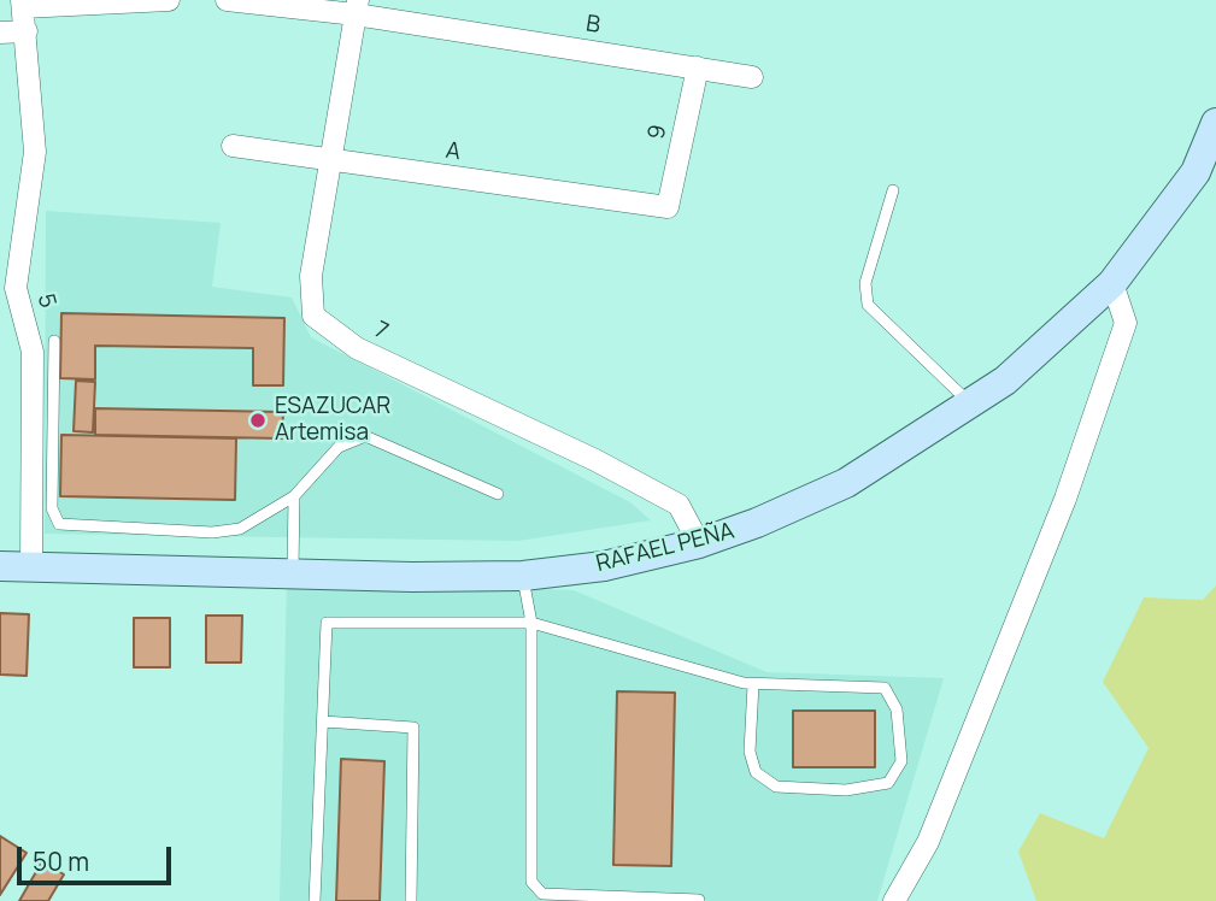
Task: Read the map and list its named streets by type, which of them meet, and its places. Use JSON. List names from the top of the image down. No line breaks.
{"streets":{"street":["B","9","A","5","7","RAFAEL PEÑA"]},"crossings":[["B","9"],["B","7"],["9","A"],["A","7"],["5","RAFAEL PEÑA"],["7","RAFAEL PEÑA"]],"places":["ESAZUCAR Artemisa"],"scale_bar":"50 m"}
